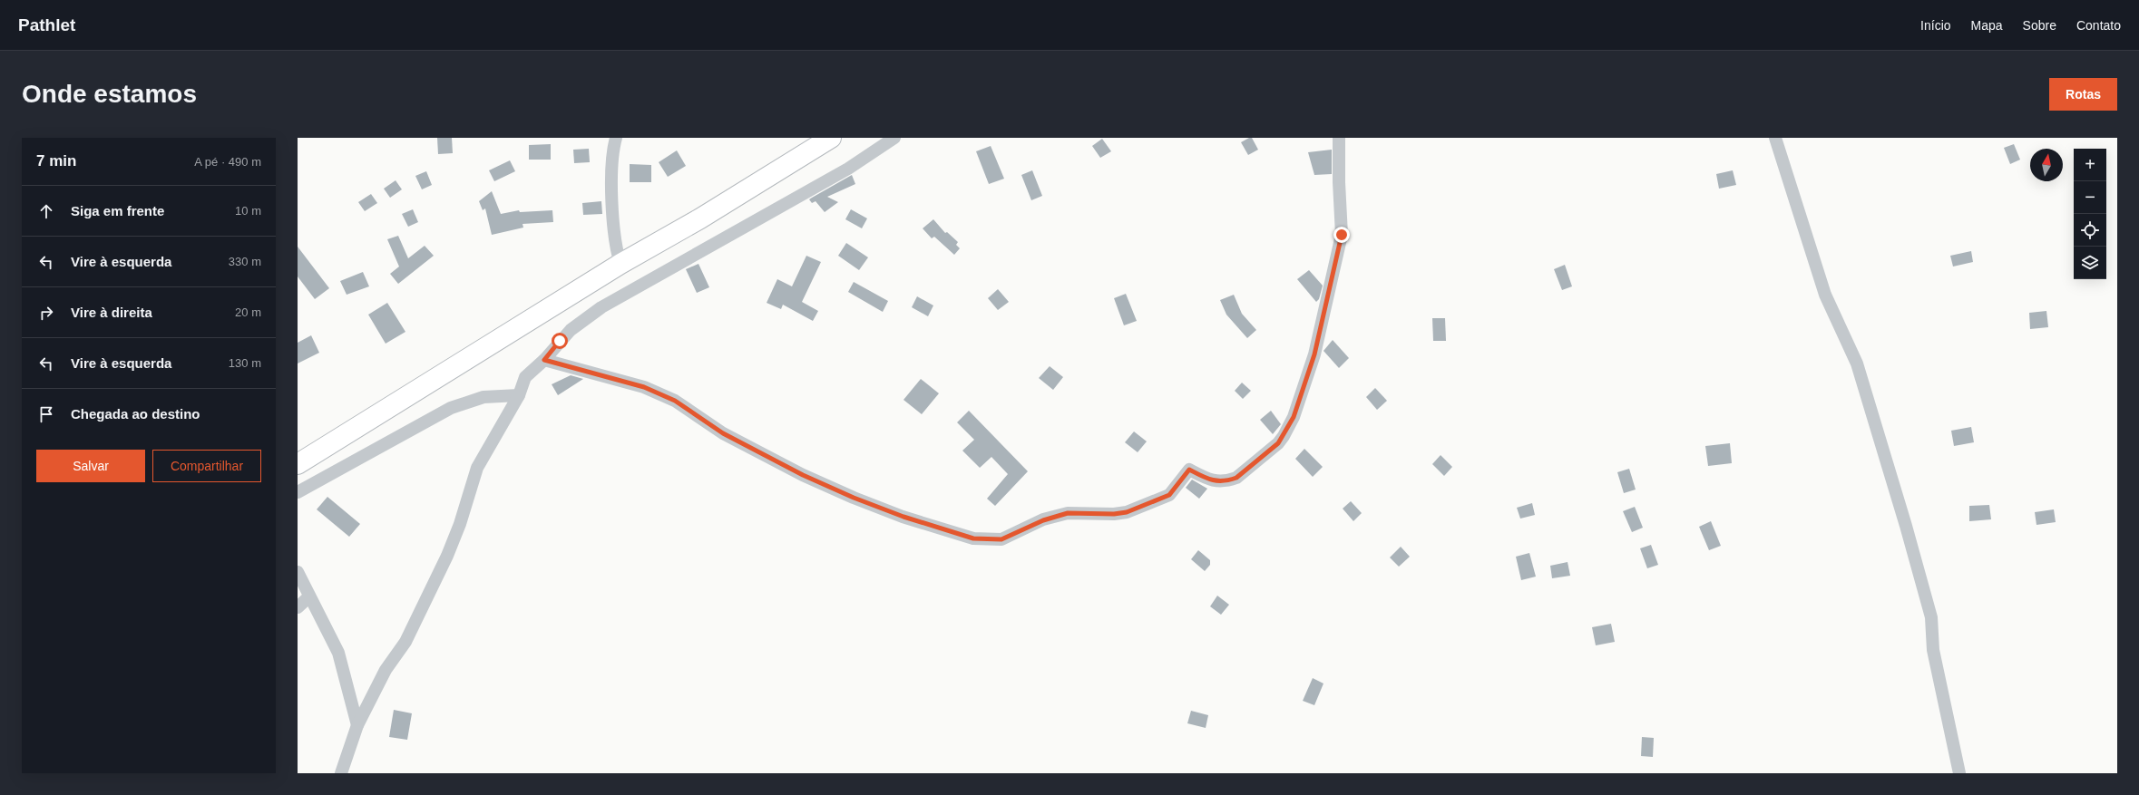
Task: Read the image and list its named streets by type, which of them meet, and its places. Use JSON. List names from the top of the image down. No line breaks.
{"north":"top","page":{"header":"Pathlet","nav":["Início","Mapa","Sobre","Contato"],"buttons":["Rotas",["Salvar","Compartilhar"]],"title":"Onde estamos","heading":["7 min","A pé · 490 m"],"map_buttons":["+","−"],"list":[["Siga em frente","10 m"],["Vire à esquerda","330 m"],["Vire à direita","20 m"],["Vire à esquerda","130 m"],"Chegada ao destino"]}}
